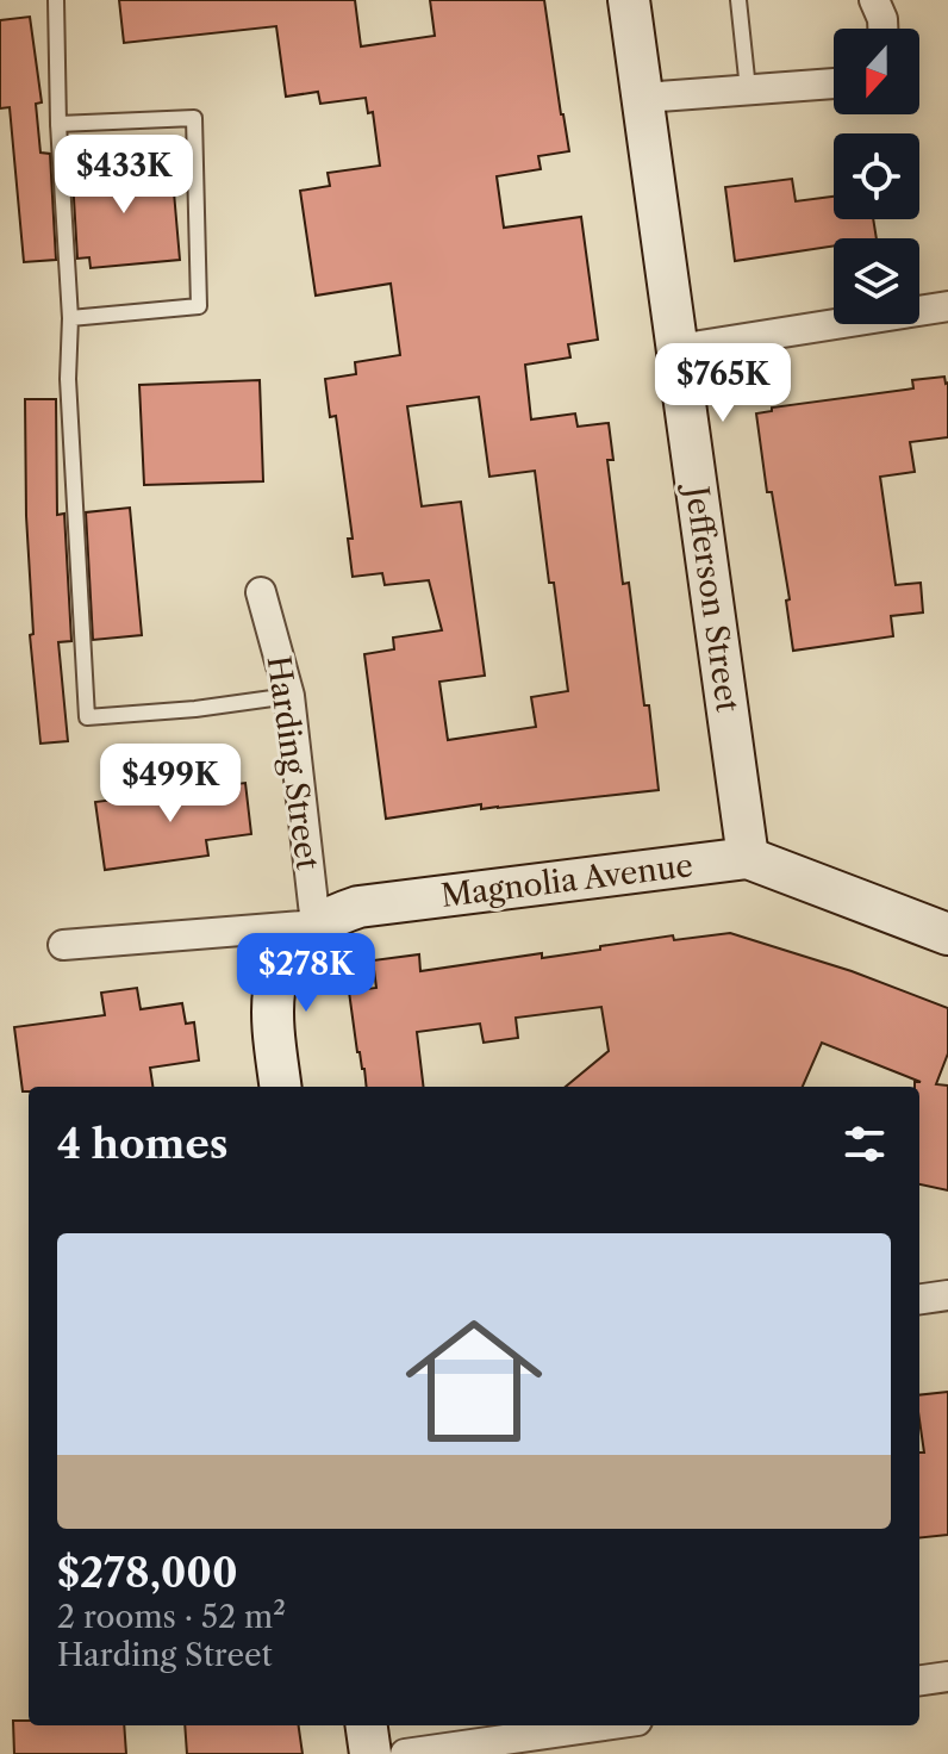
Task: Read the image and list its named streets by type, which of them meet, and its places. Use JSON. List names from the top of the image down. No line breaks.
{"streets":{"main road":["Jefferson Street","Magnolia Avenue"],"street":["Harding Street"]},"crossings":[["Jefferson Street","Magnolia Avenue"],["Harding Street","Magnolia Avenue"]],"north":"bottom","page":{"price":["$433K","$765K","$499K","$278K"],"heading":"4 homes","list":[{"name":"$278,000","note":"2 rooms · 52 m² · Harding Street"}]}}
